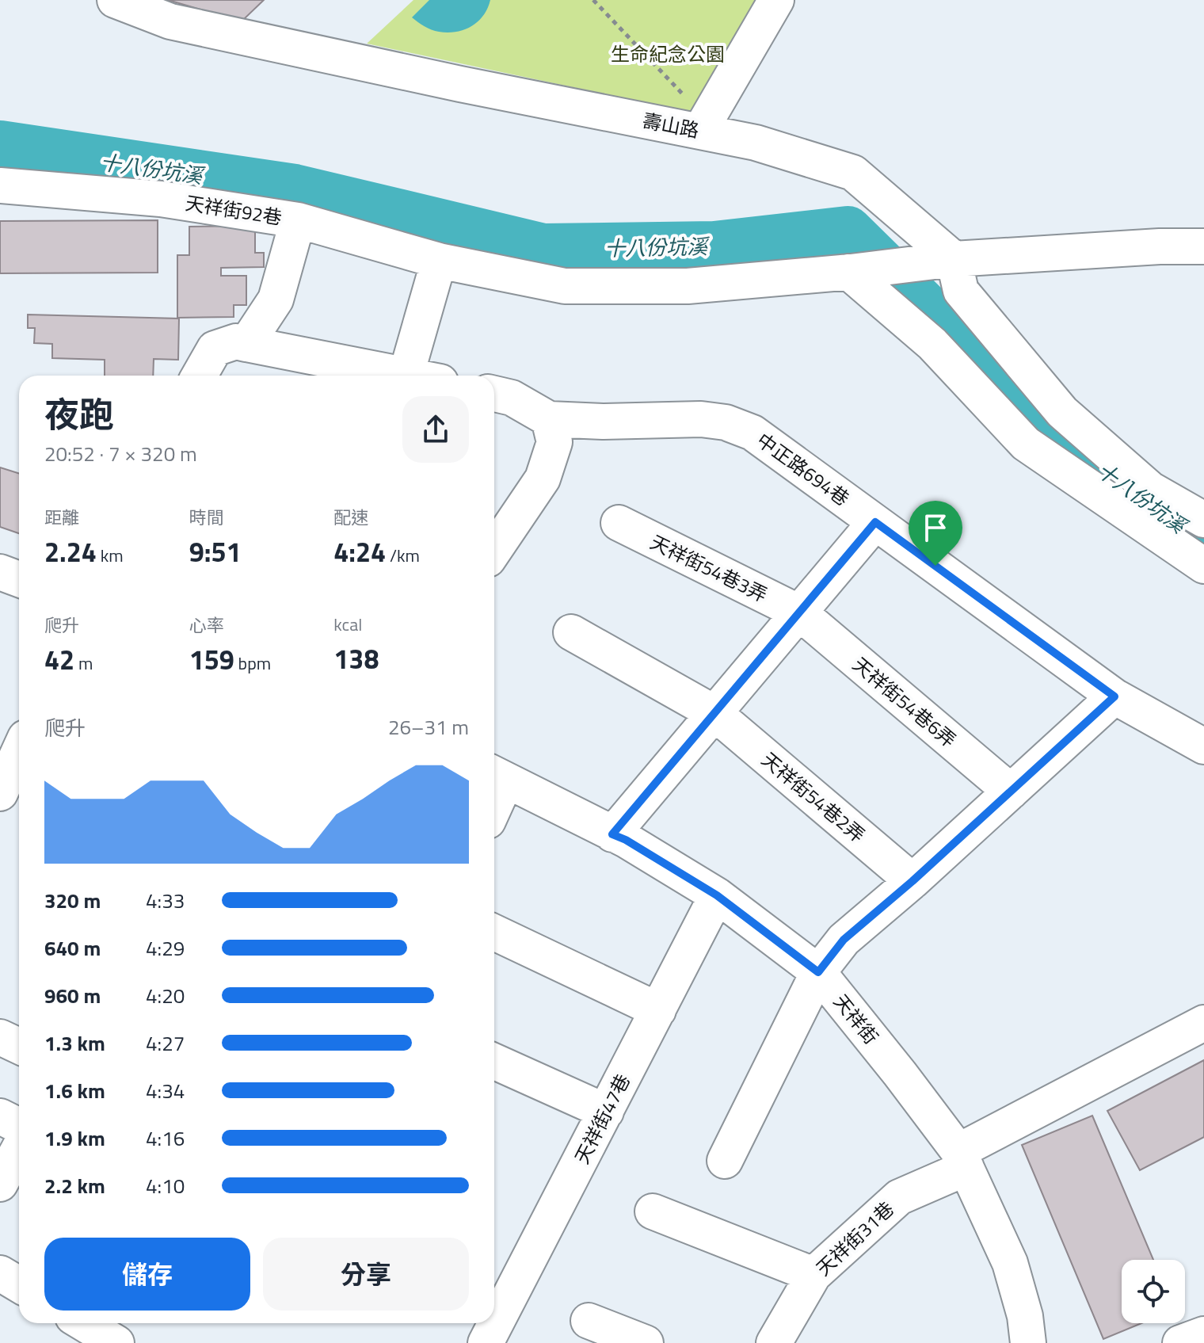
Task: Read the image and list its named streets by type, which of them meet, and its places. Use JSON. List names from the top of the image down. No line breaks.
{"streets":{"street":["壽山路","天祥街92巷","中正路694巷","天祥街54巷3弄","天祥街54巷6弄","天祥街54巷2弄","天祥街","天祥街47巷","天祥街31巷"]},"crossings":[["天祥街54巷3弄","天祥街54巷6弄"],["天祥街","天祥街47巷"],["天祥街","天祥街31巷"]],"water":["十八份坑溪"],"parks":["生命紀念公園"],"page":{"heading":["夜跑","20:52 · 7 × 320 m"],"stats":[["距離","2.24 km"],["時間","9:51"],["配速","4:24 /km"],["爬升","42 m"],["心率","159 bpm"],["kcal","138"]],"chart":["爬升","26–31 m"],"list":[{"name":"320 m","note":"4:33"},{"name":"640 m","note":"4:29"},{"name":"960 m","note":"4:20"},{"name":"1.3 km","note":"4:27"},{"name":"1.6 km","note":"4:34"},{"name":"1.9 km","note":"4:16"},{"name":"2.2 km","note":"4:10"}],"buttons":["儲存","分享"]}}
